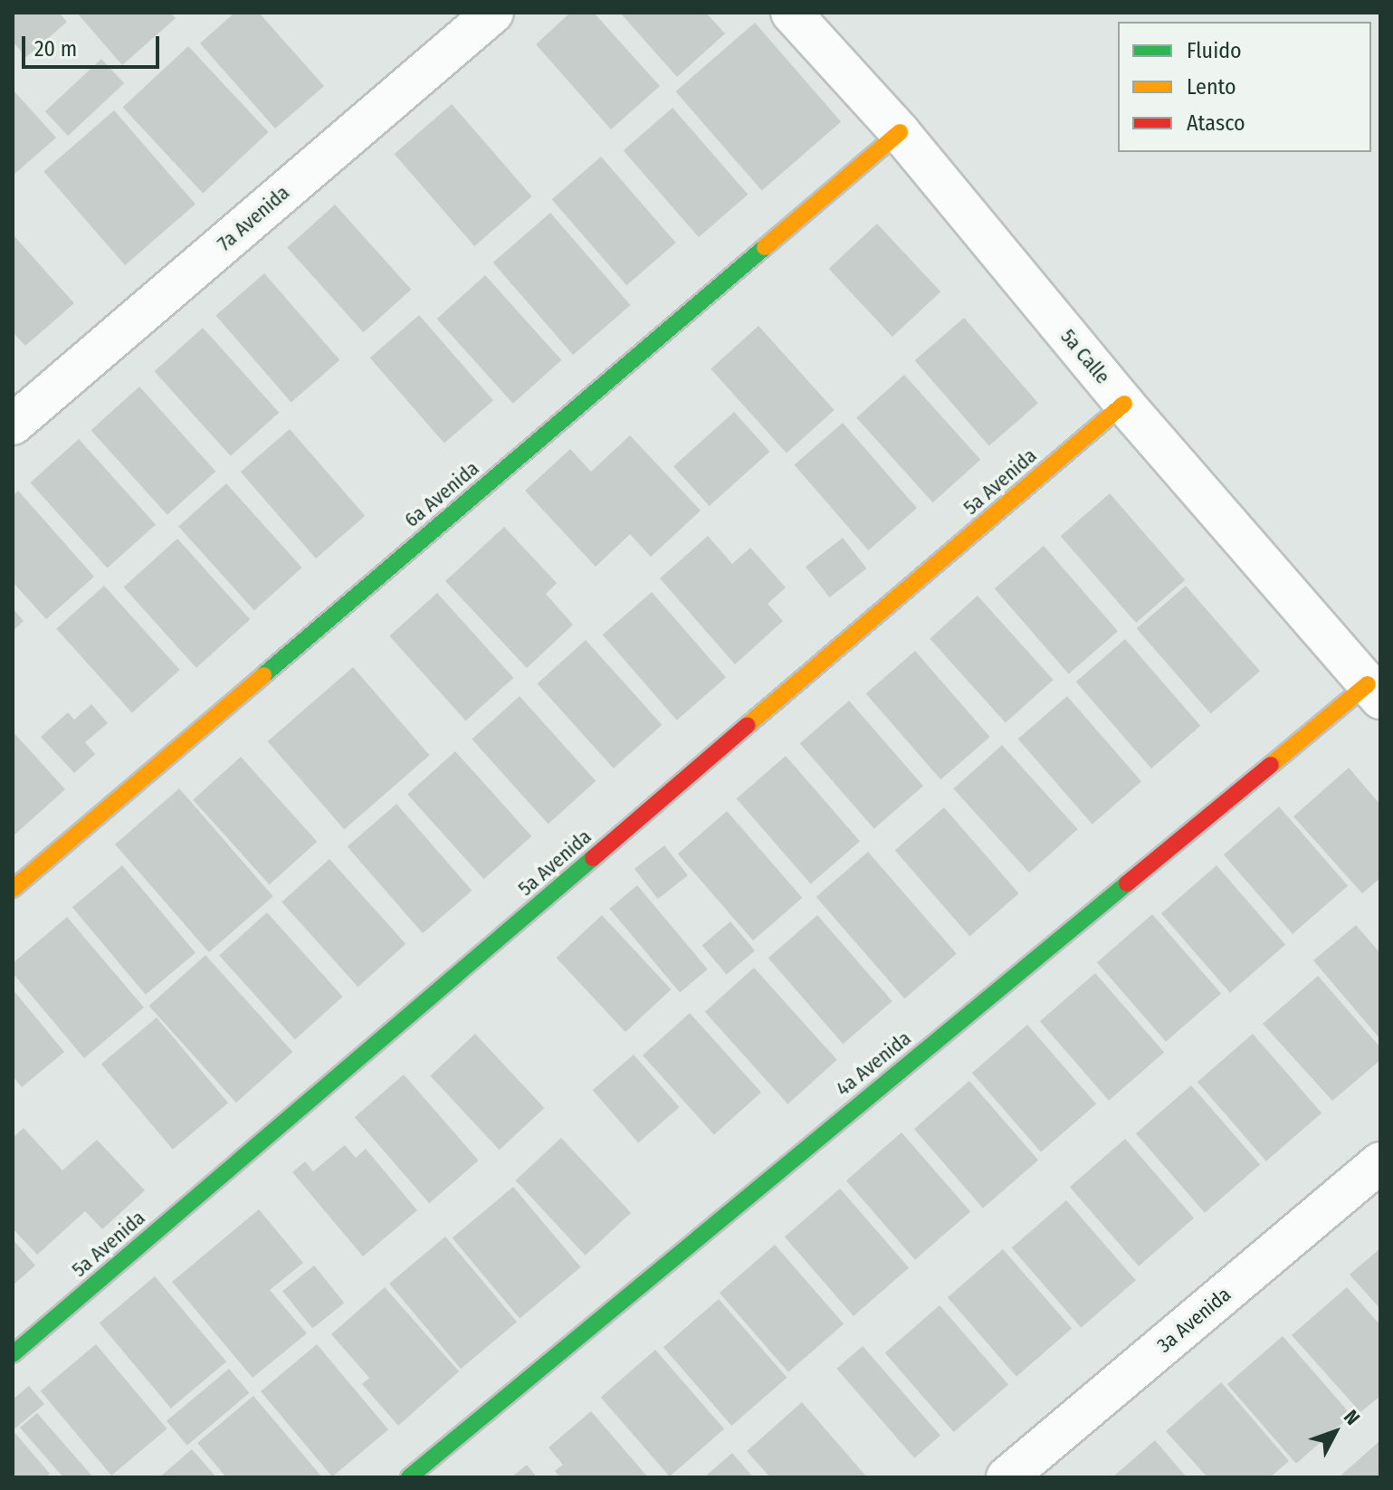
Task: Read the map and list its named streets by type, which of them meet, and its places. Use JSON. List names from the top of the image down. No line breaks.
{"streets":{"street":["7a Avenida","5a Calle","5a Avenida","6a Avenida","4a Avenida","3a Avenida"]},"crossings":[["5a Calle","5a Avenida"],["5a Calle","6a Avenida"],["5a Calle","4a Avenida"]],"legend":["Fluido","Lento","Atasco"],"scale_bar":"20 m","north":"top right"}
